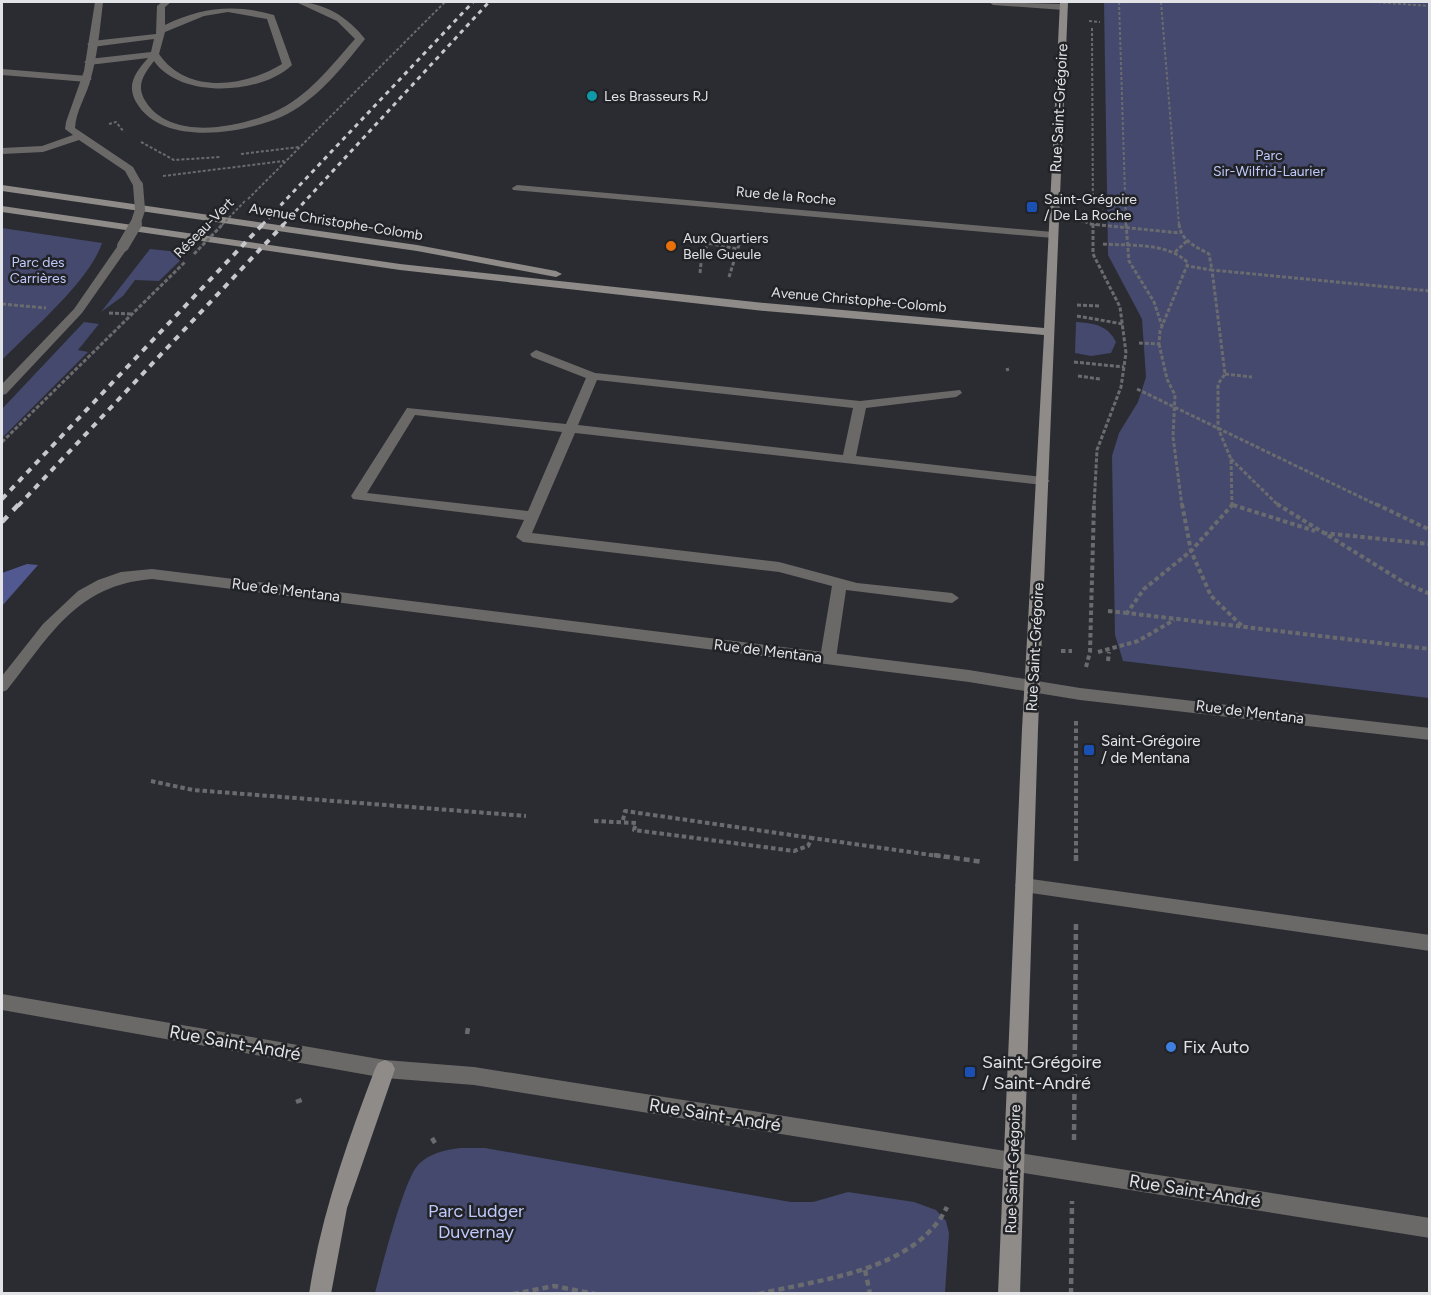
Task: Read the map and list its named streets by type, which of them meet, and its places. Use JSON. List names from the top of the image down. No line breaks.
{"streets":{"main road":["Rue Saint-Grégoire","Avenue Christophe-Colomb"],"street":["Rue de la Roche","Rue de Mentana","Rue Saint-André"],"path":["Réseau-Vert"]},"crossings":[["Rue Saint-Grégoire","Rue de la Roche"],["Rue Saint-Grégoire","Avenue Christophe-Colomb"],["Rue Saint-Grégoire","Rue de Mentana"],["Rue Saint-Grégoire","Rue Saint-André"]],"parks":["Parc Sir-Wilfrid-Laurier","Parc des Carrières","Parc Ludger Duvernay"],"places":{"other":["Les Brasseurs RJ","Aux Quartiers Belle Gueule","Fix Auto"],"transit":["Saint-Grégoire / De La Roche","Saint-Grégoire / de Mentana","Saint-Grégoire / Saint-André"]}}
